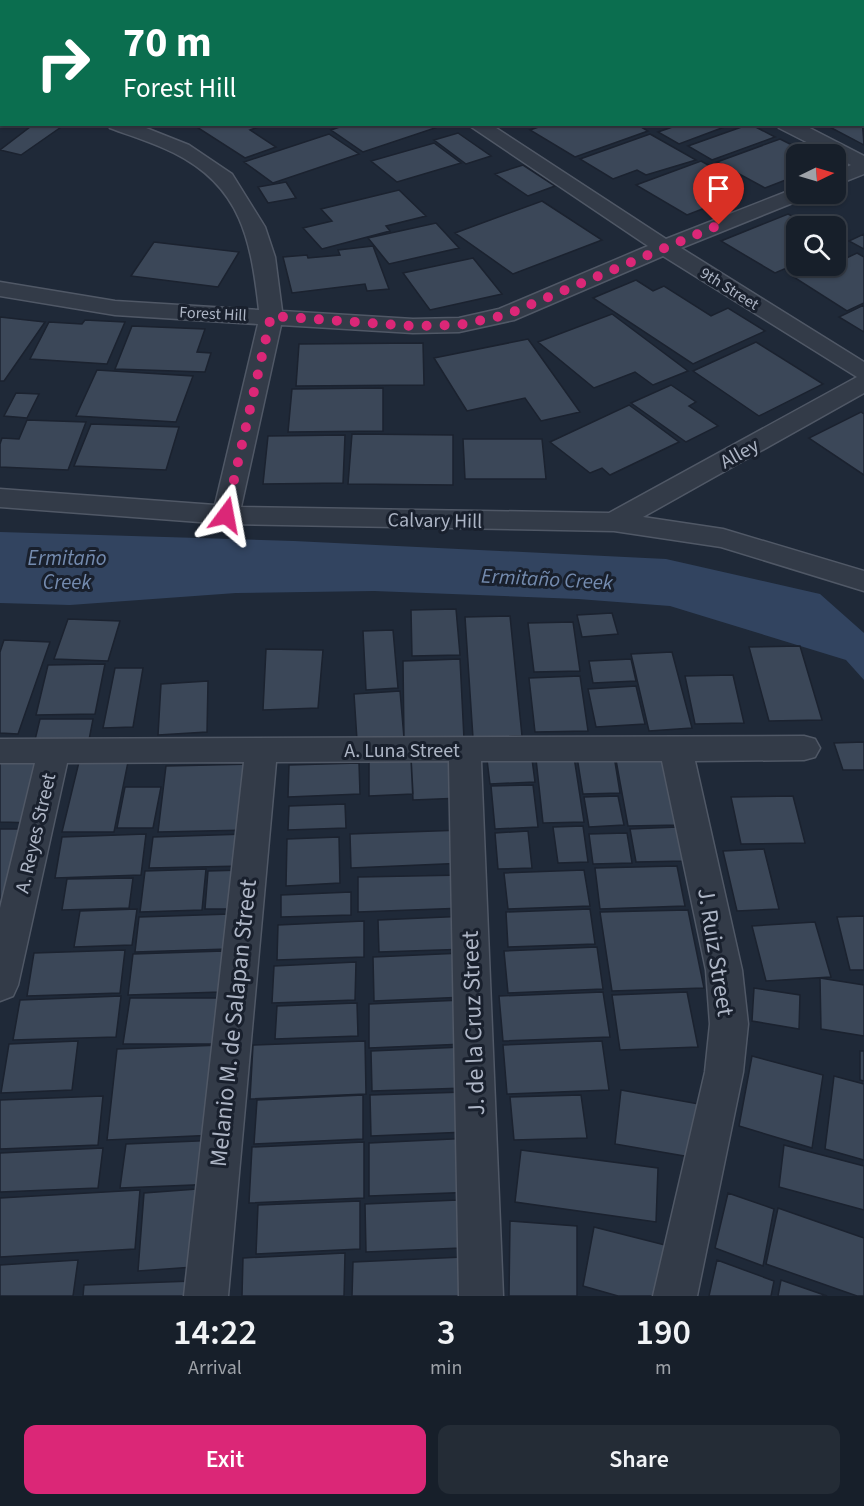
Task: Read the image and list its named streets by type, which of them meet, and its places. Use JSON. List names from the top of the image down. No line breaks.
{"streets":{"street":["9th Street","Forest Hill","Alley","Calvary Hill","A. Luna Street","A. Reyes Street","J. Ruiz Street","Melanio M. de Salapan Street","J. de la Cruz Street"]},"crossings":[["9th Street","Forest Hill"],["Alley","Calvary Hill"],["A. Luna Street","A. Reyes Street"],["A. Luna Street","J. Ruiz Street"],["A. Luna Street","Melanio M. de Salapan Street"],["A. Luna Street","J. de la Cruz Street"]],"water":["Ermitaño Creek"],"north":"right","page":{"turn":["70 m","Forest Hill"],"eta":["14:22","Arrival","3","min","190","m"],"buttons":["Exit","Share"]}}
